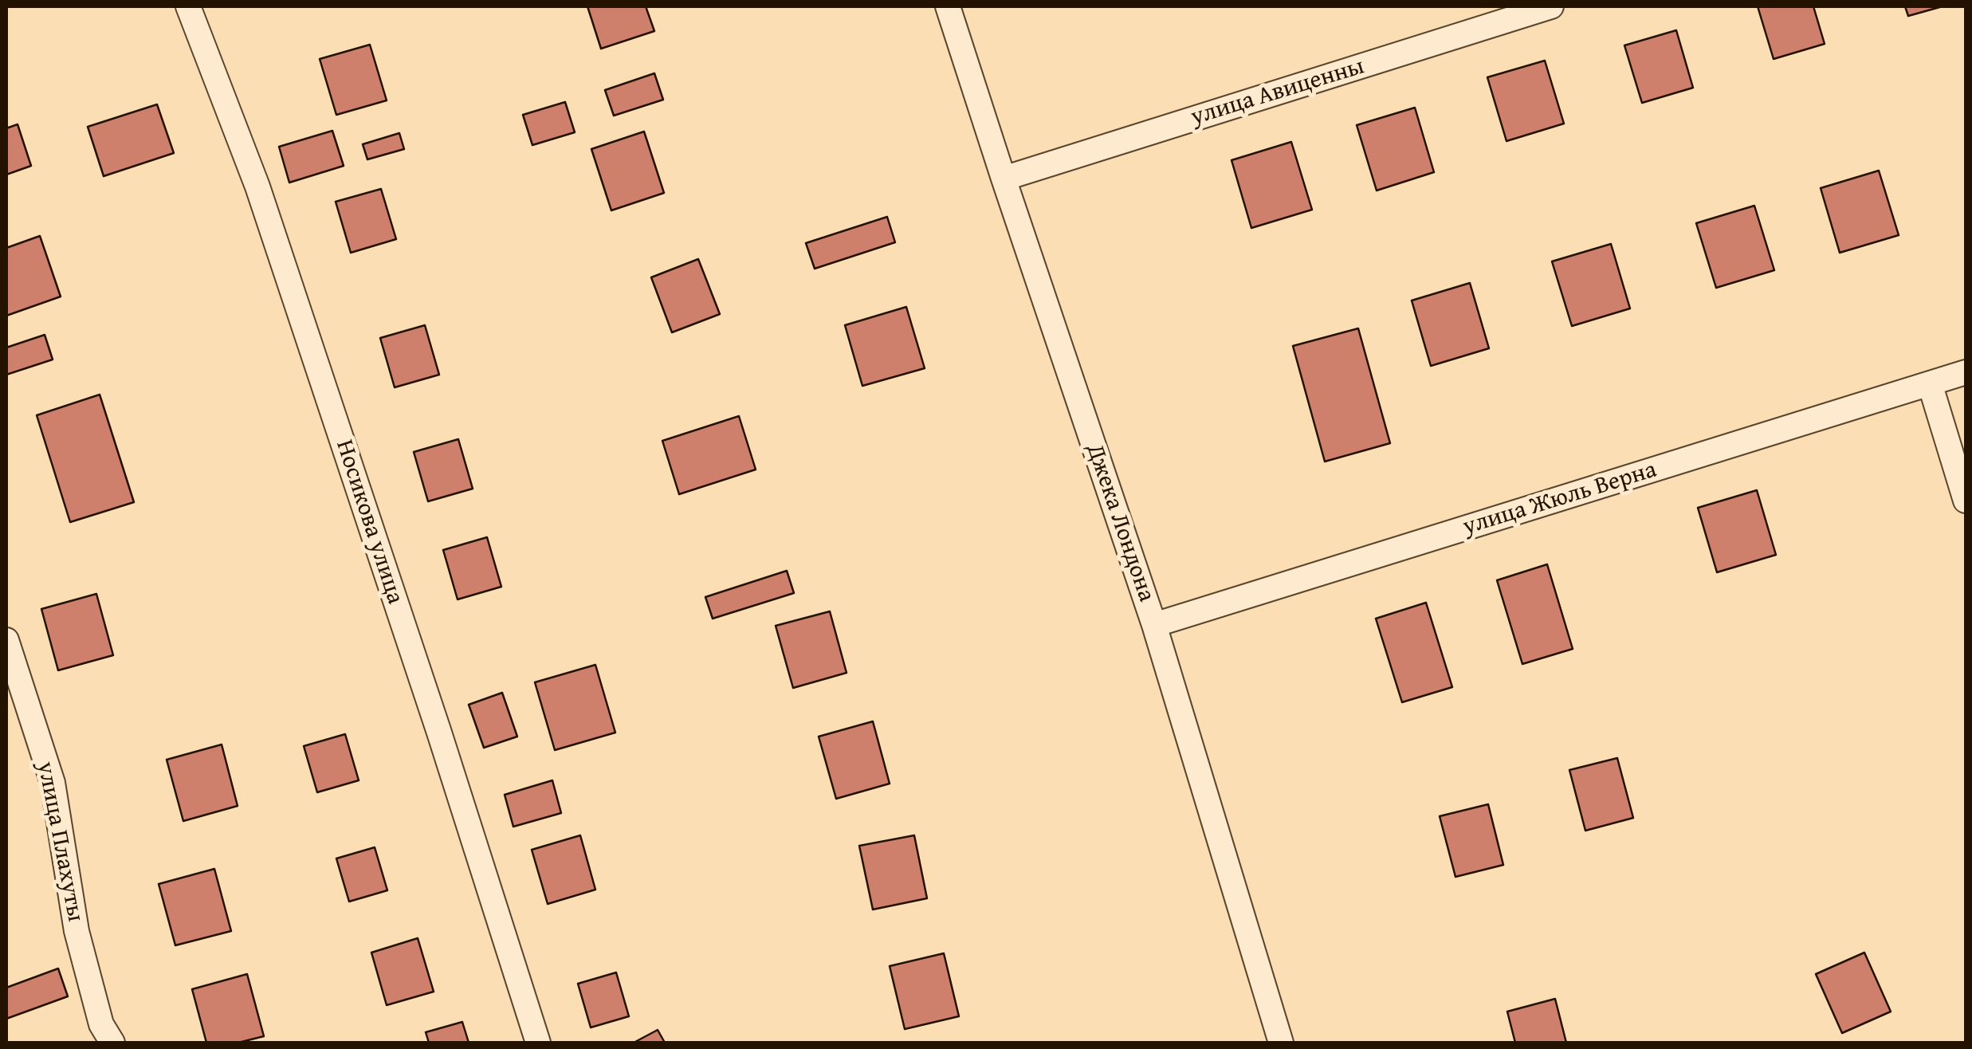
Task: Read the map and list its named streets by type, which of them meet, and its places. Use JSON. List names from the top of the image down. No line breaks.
{"streets":{"street":["улица Авиценны","улица Жюль Верна","Носикова улица","Джека Лондона","улица Плахуты"]},"crossings":[["улица Авиценны","Джека Лондона"],["улица Жюль Верна","Джека Лондона"]]}
